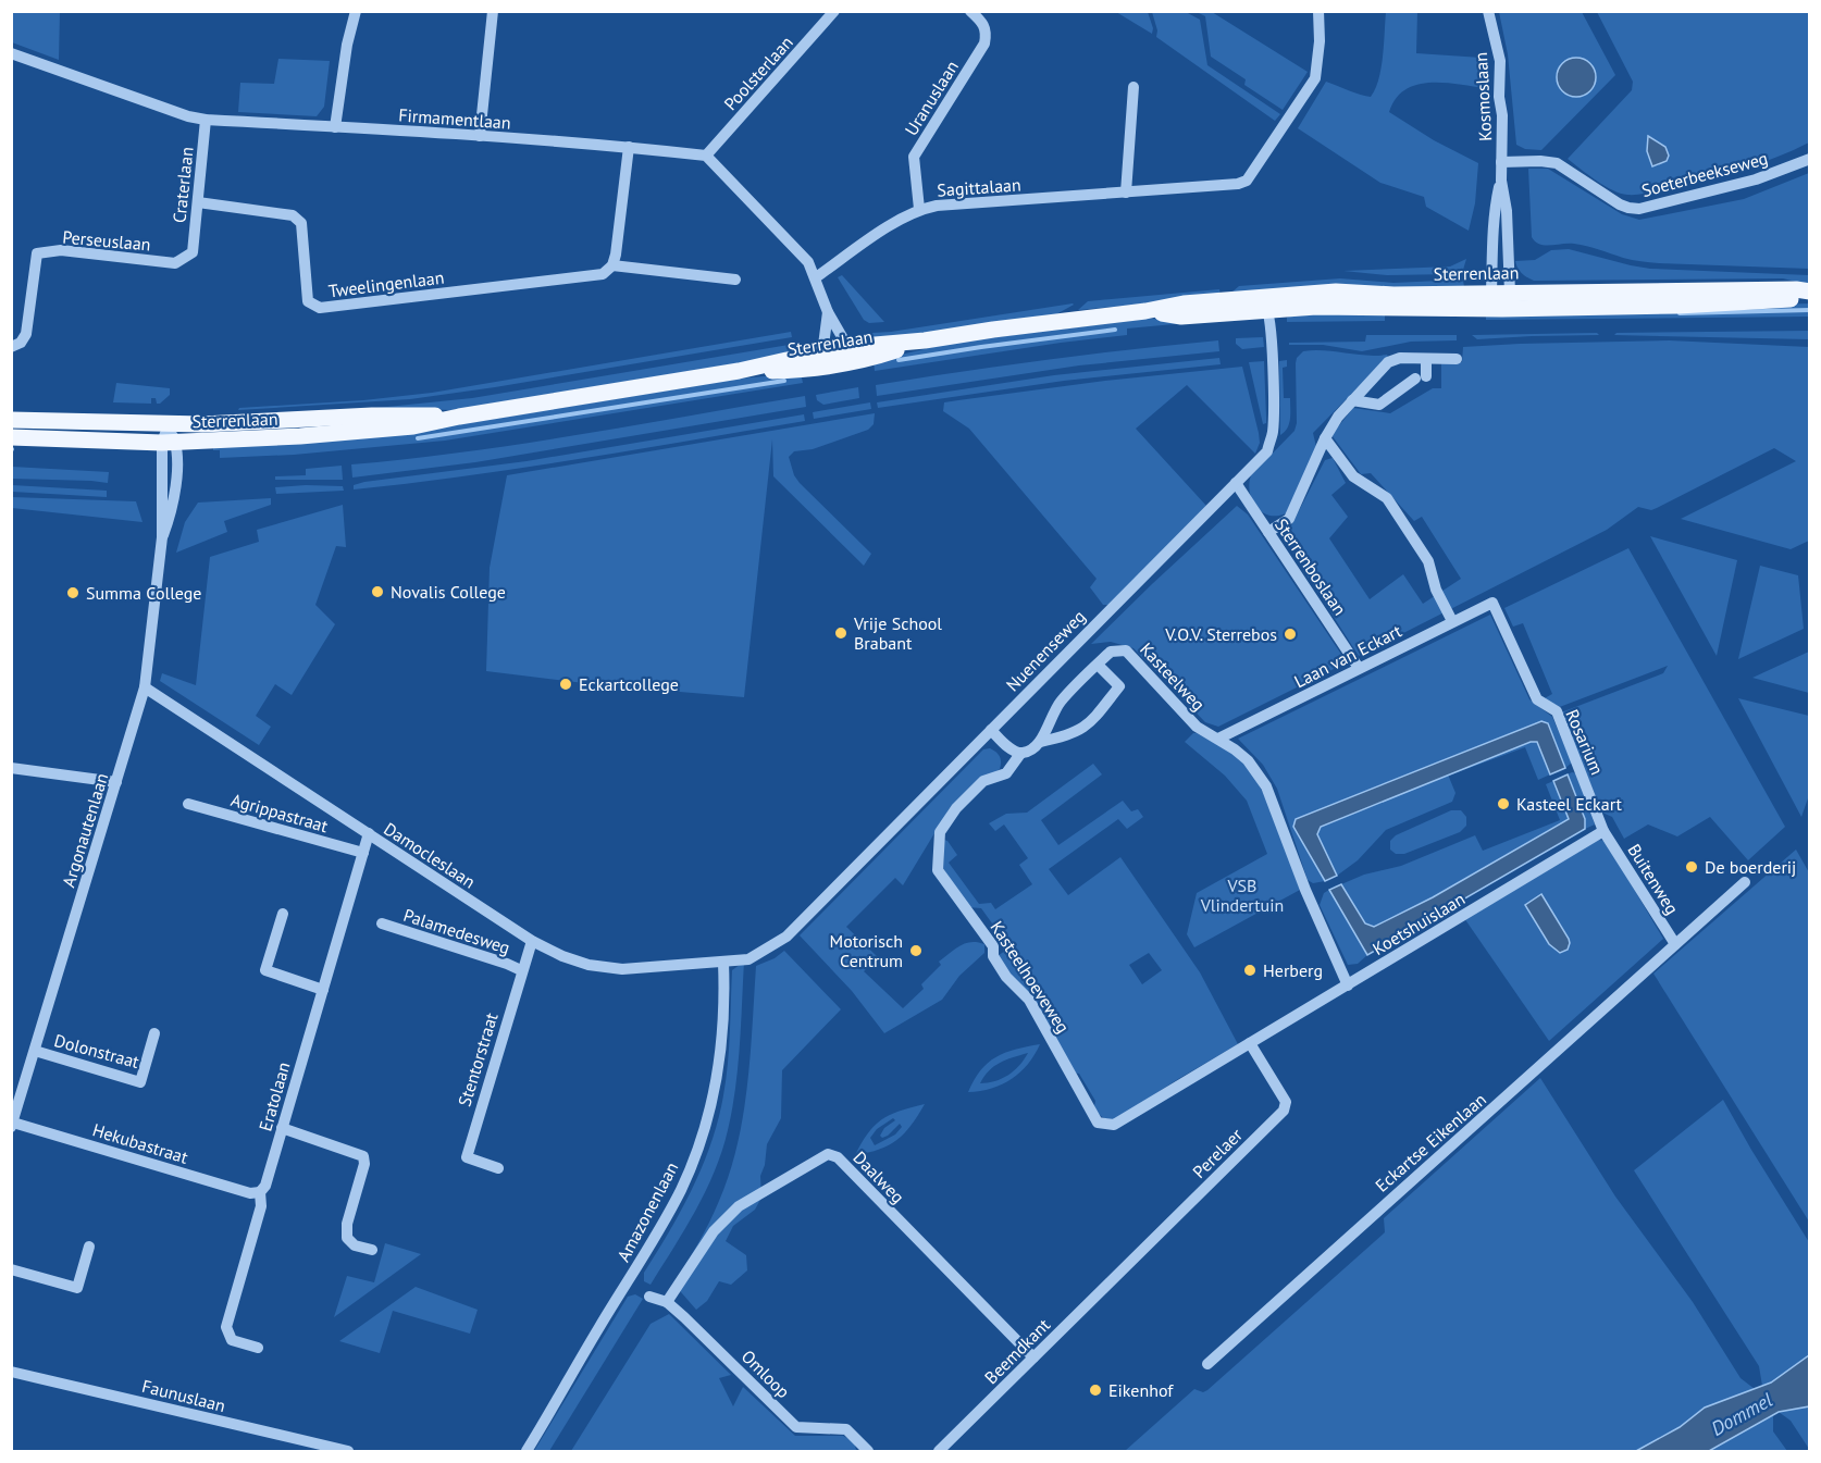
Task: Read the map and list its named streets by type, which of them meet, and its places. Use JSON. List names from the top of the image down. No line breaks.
{"streets":{"main road":["Sterrenlaan"],"street":["Poolsterlaan","Kosmoslaan","Uranuslaan","Firmamentlaan","Soeterbeekseweg","Craterlaan","Sagittalaan","Perseuslaan","Tweelingenlaan","Sterrenboslaan","Nuenenseweg","Laan van Eckart","Kasteelweg","Rosarium","Agrippastraat","Argonautenlaan","Damocleslaan","Buitenweg","Koetshuislaan","Palamedesweg","Kasteelhoeveweg","Dolonstraat","Stentorstraat","Eratolaan","Eckartse Eikenlaan","Hekubastraat","Perelaer","Daalweg","Amazonenlaan","Beemdkant","Omloop","Faunuslaan"]},"crossings":[["Poolsterlaan","Firmamentlaan"],["Kosmoslaan","Soeterbeekseweg"],["Kosmoslaan","Sterrenlaan"],["Uranuslaan","Sagittalaan"],["Firmamentlaan","Craterlaan"],["Craterlaan","Perseuslaan"],["Craterlaan","Tweelingenlaan"],["Sterrenlaan","Nuenenseweg"],["Sterrenlaan","Argonautenlaan"],["Sterrenboslaan","Nuenenseweg"],["Sterrenboslaan","Laan van Eckart"],["Nuenenseweg","Damocleslaan"],["Nuenenseweg","Amazonenlaan"],["Laan van Eckart","Kasteelweg"],["Laan van Eckart","Rosarium"],["Kasteelweg","Koetshuislaan"],["Rosarium","Buitenweg"],["Rosarium","Koetshuislaan"],["Agrippastraat","Eratolaan"],["Argonautenlaan","Damocleslaan"],["Argonautenlaan","Dolonstraat"],["Argonautenlaan","Hekubastraat"],["Damocleslaan","Stentorstraat"],["Damocleslaan","Eratolaan"],["Damocleslaan","Amazonenlaan"],["Buitenweg","Koetshuislaan"],["Buitenweg","Eckartse Eikenlaan"],["Koetshuislaan","Kasteelhoeveweg"],["Koetshuislaan","Perelaer"],["Palamedesweg","Stentorstraat"],["Kasteelhoeveweg","Perelaer"],["Eratolaan","Hekubastraat"],["Perelaer","Beemdkant"],["Daalweg","Beemdkant"],["Daalweg","Omloop"]],"water":["Dommel"],"parks":["VSB Vlindertuin"],"places":["Novalis College","Summa College","Vrije School Brabant","V.O.V. Sterrebos","Eckartcollege","Kasteel Eckart","De boerderij","Motorisch Centrum","Herberg","Eikenhof"]}
